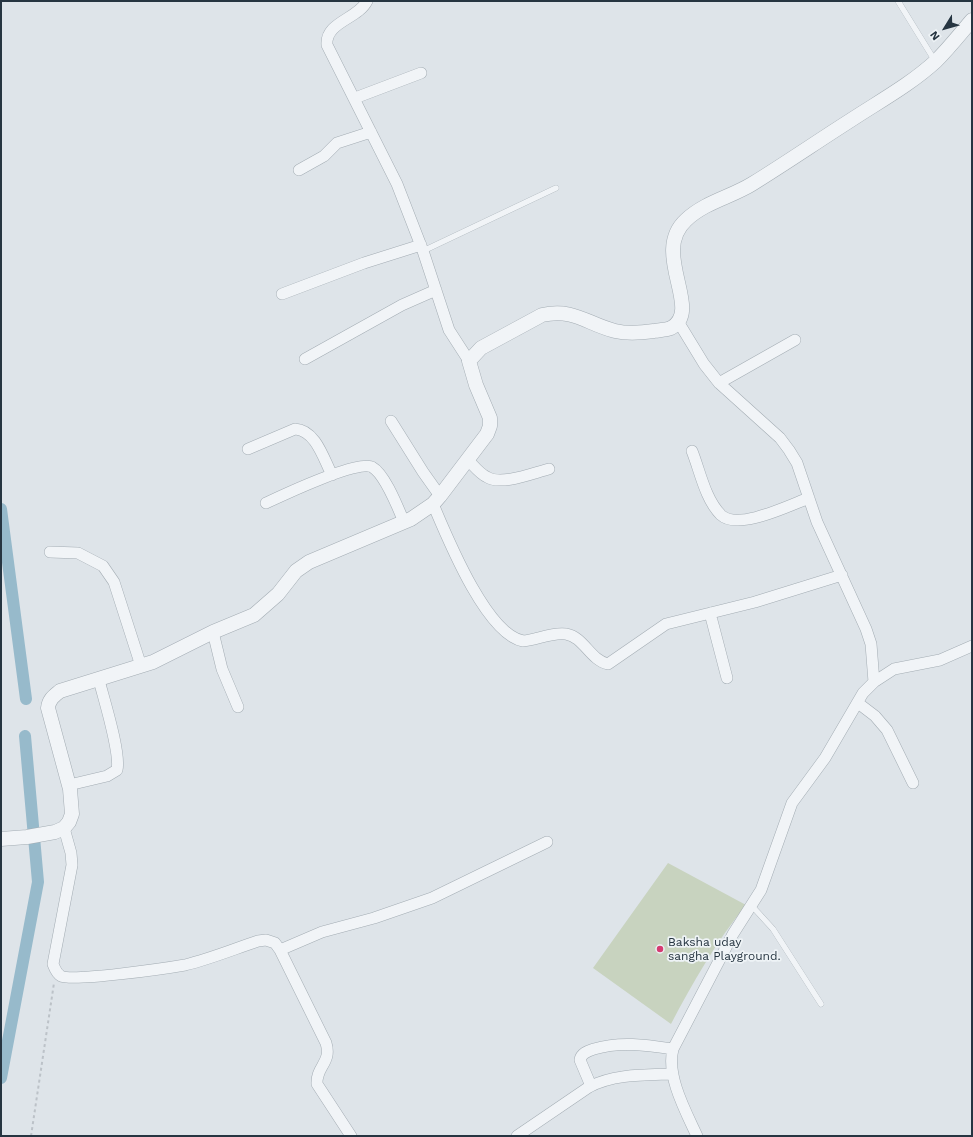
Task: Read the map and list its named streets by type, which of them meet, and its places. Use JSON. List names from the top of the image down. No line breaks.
{"places":["Baksha uday sangha Playground."],"north":"bottom left"}
